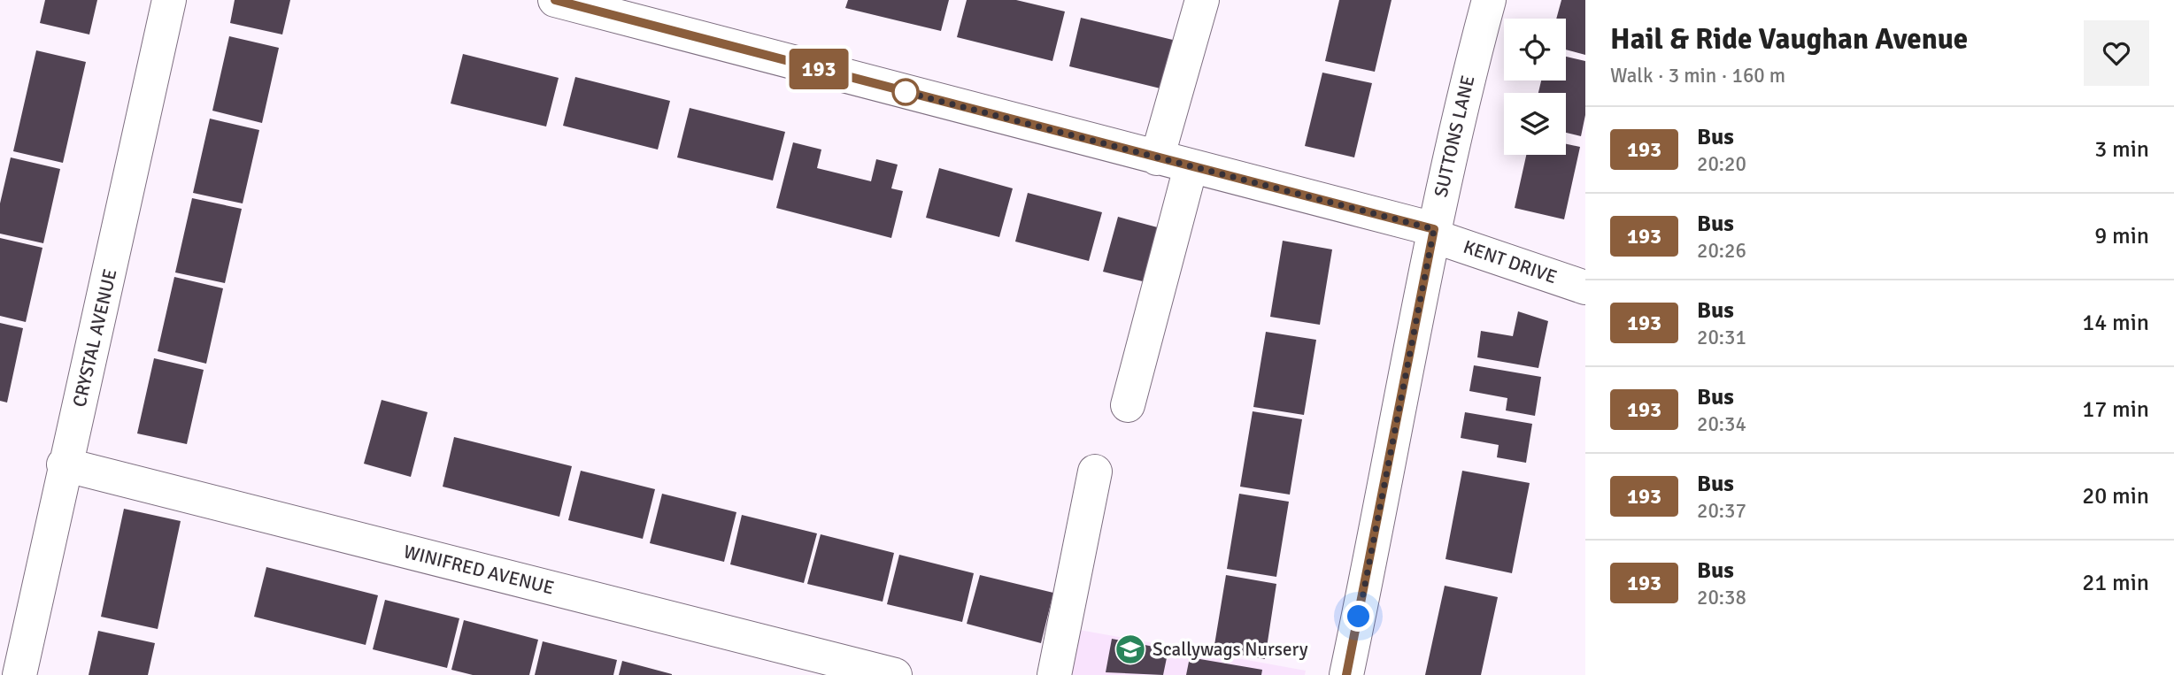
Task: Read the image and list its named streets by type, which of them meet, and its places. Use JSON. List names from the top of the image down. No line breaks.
{"streets":{"street":["SUTTONS LANE","KENT DRIVE","CRYSTAL AVENUE","WINIFRED AVENUE"]},"crossings":[["SUTTONS LANE","KENT DRIVE"],["CRYSTAL AVENUE","WINIFRED AVENUE"]],"places":{"school or university":["Scallywags Nursery"]},"lines":["bus line 193"],"page":{"on_map":"193","heading":["Hail & Ride Vaughan Avenue","Walk · 3 min · 160 m"],"list":[{"mark":"193","name":"Bus","note":"20:20","value":"3 min"},{"mark":"193","name":"Bus","note":"20:26","value":"9 min"},{"mark":"193","name":"Bus","note":"20:31","value":"14 min"},{"mark":"193","name":"Bus","note":"20:34","value":"17 min"},{"mark":"193","name":"Bus","note":"20:37","value":"20 min"},{"mark":"193","name":"Bus","note":"20:38","value":"21 min"}]}}
